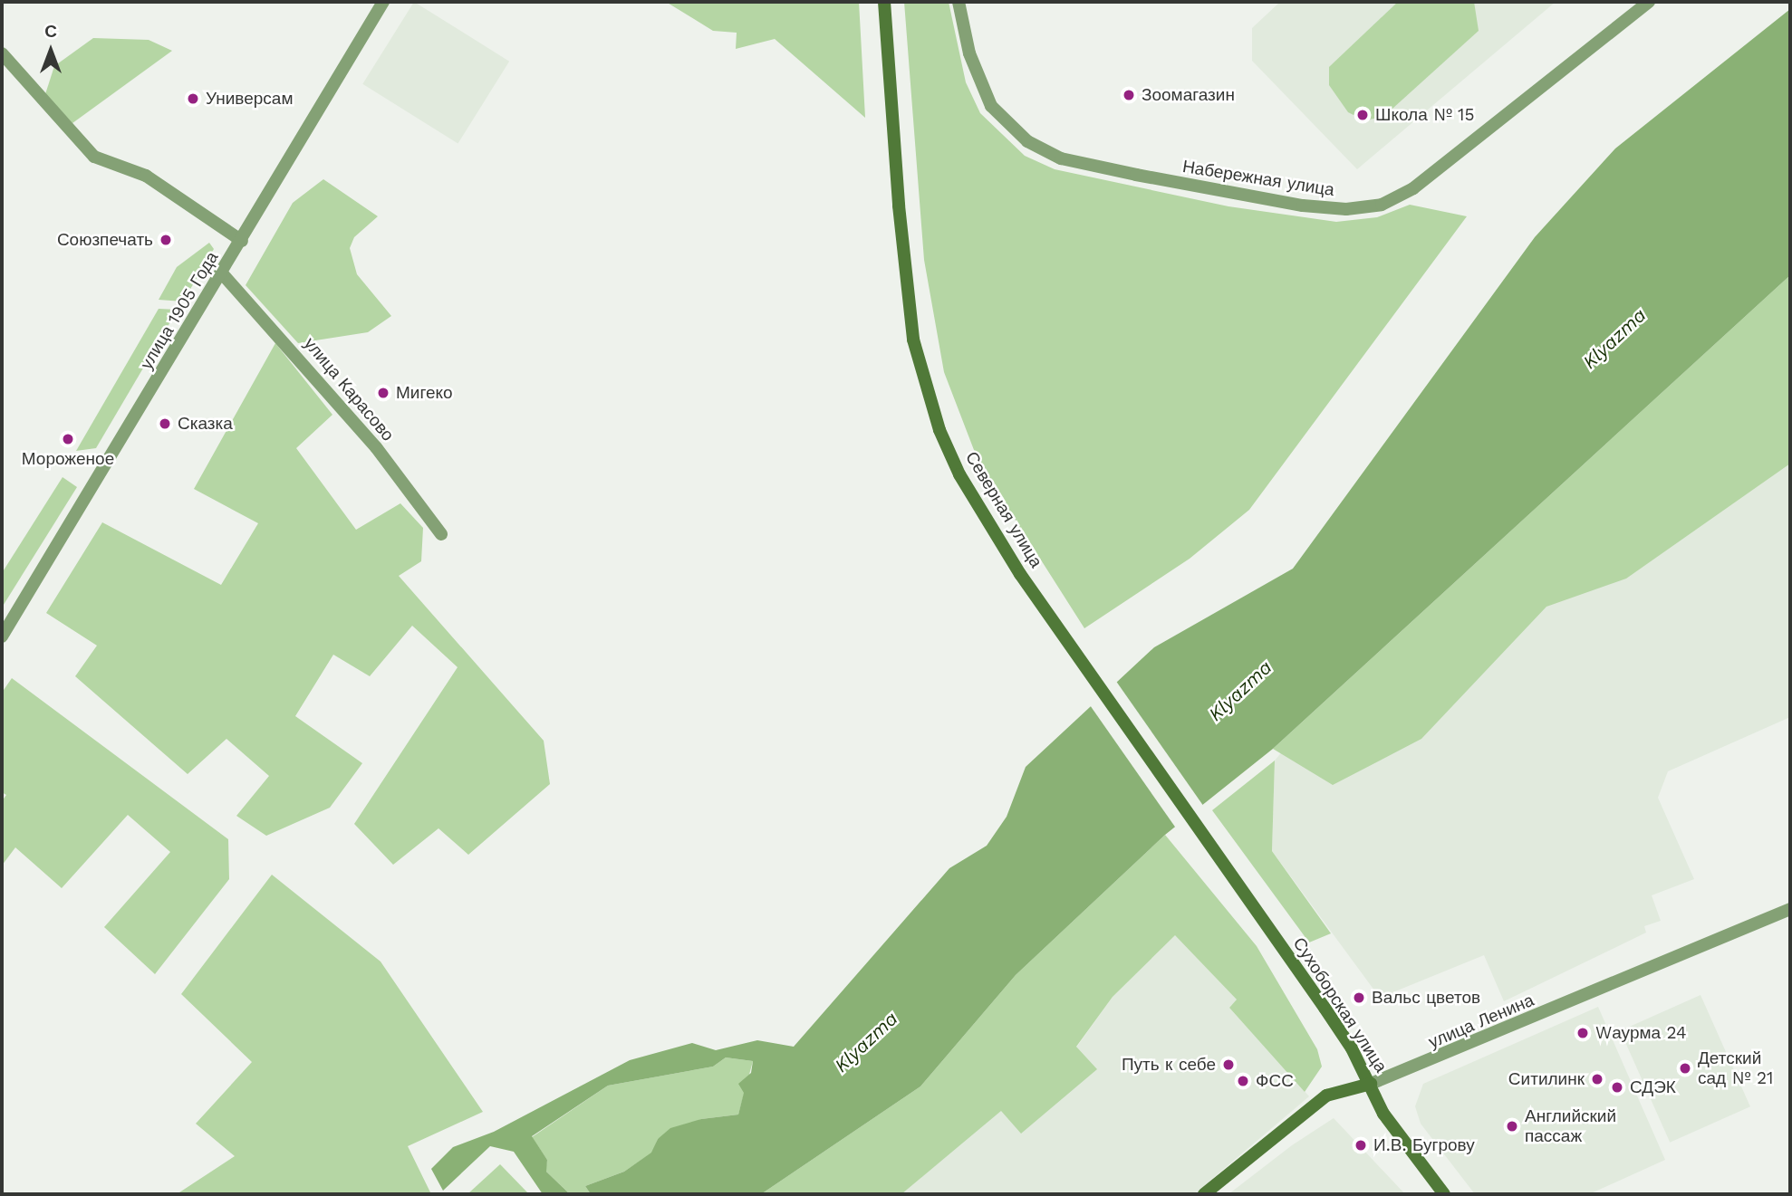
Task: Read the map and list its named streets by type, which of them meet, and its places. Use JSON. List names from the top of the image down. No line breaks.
{"streets":{"main road":["Северная улица","Сухоборская улица","улица Ленина"],"street":["Набережная улица","улица 1905 Года","улица Карасово"]},"crossings":[["улица 1905 Года","улица Карасово"],["Северная улица","Сухоборская улица"],["Сухоборская улица","улица Ленина"]],"water":["Klyazma"],"places":["Зоомагазин","Универсам","Школа № 15","Союзпечать","Мигеко","Сказка","Мороженое","Вальс цветов","Wаурма 24","Путь к себе","Детский сад № 21","Ситилинк","ФСС","СДЭК","Английский пассаж","И.В. Бугрову"],"north":"top"}
